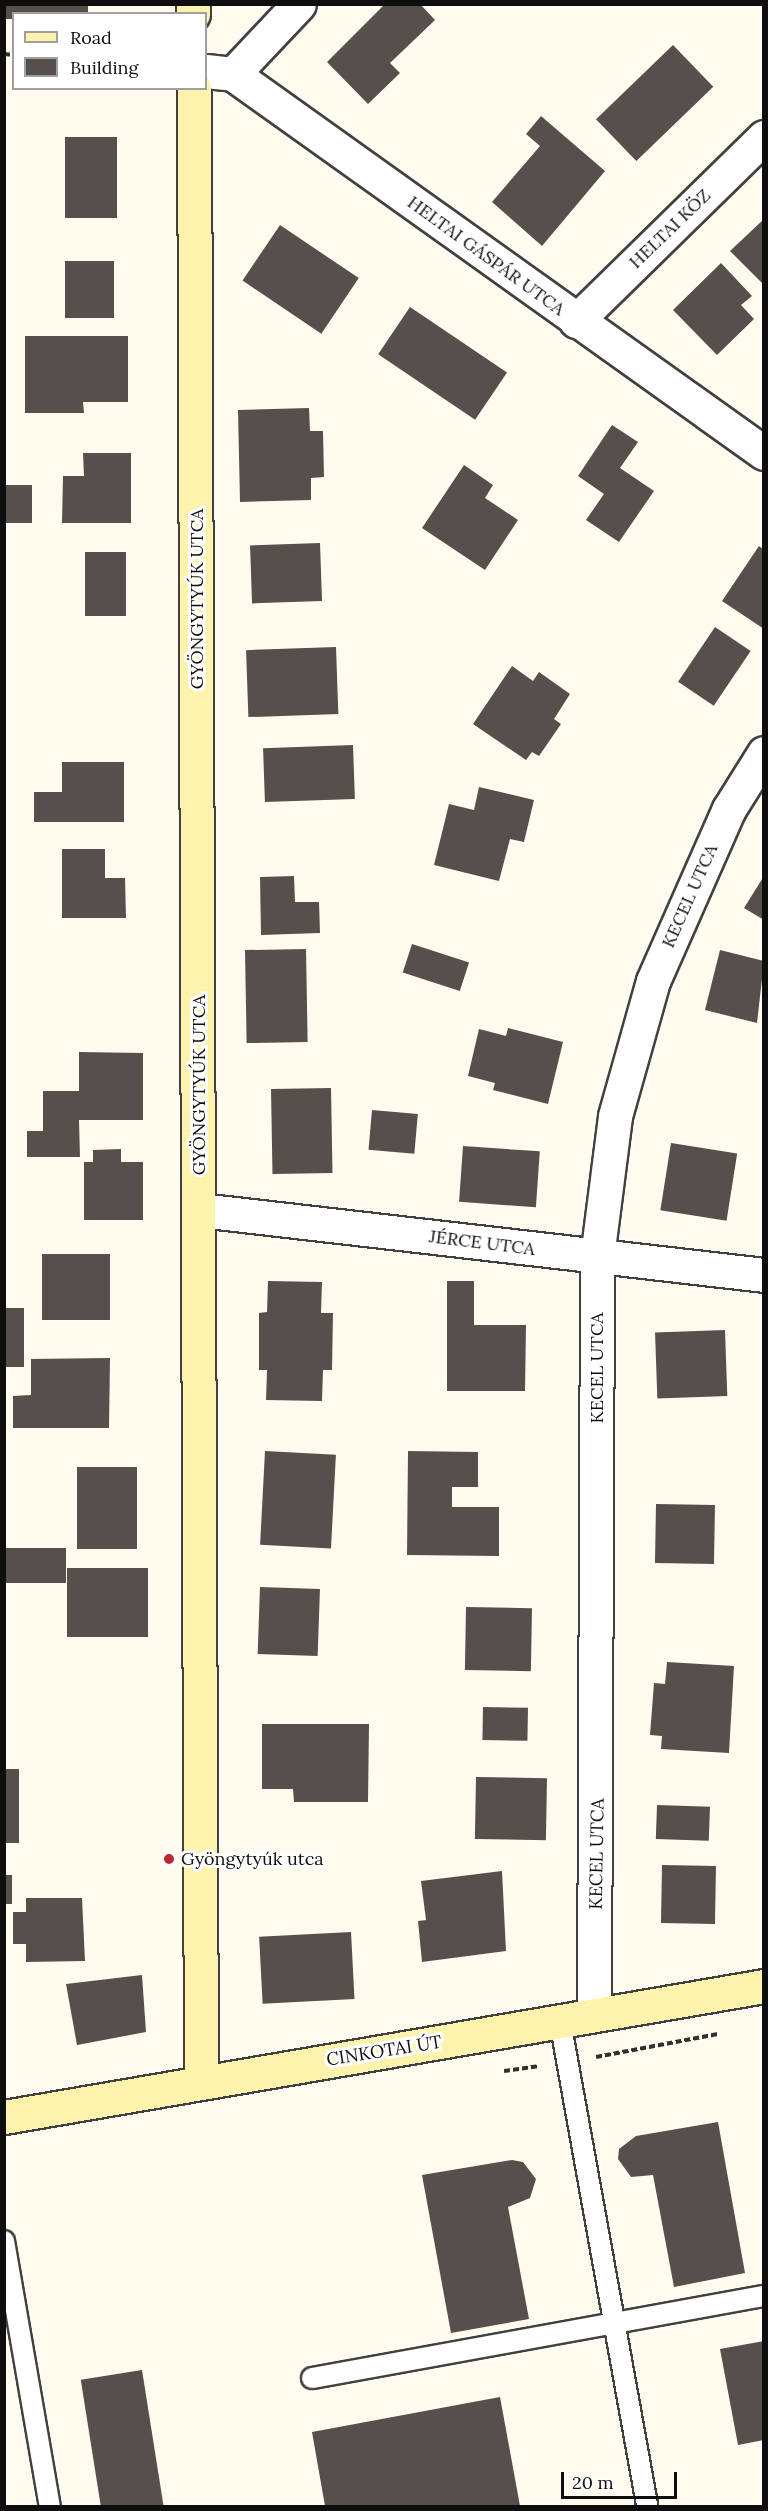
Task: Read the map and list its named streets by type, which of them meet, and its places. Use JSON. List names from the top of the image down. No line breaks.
{"streets":{"street":["HELTAI KÖZ","HELTAI GÁSPÁR UTCA","GYÖNGYTYÚK UTCA","KECEL UTCA","JÉRCE UTCA","CINKOTAI ÚT"]},"crossings":[["HELTAI KÖZ","HELTAI GÁSPÁR UTCA"],["GYÖNGYTYÚK UTCA","JÉRCE UTCA"],["GYÖNGYTYÚK UTCA","CINKOTAI ÚT"],["KECEL UTCA","JÉRCE UTCA"],["KECEL UTCA","CINKOTAI ÚT"]],"places":["Gyöngytyúk utca"],"legend":["Road","Building"],"scale_bar":"20 m"}
